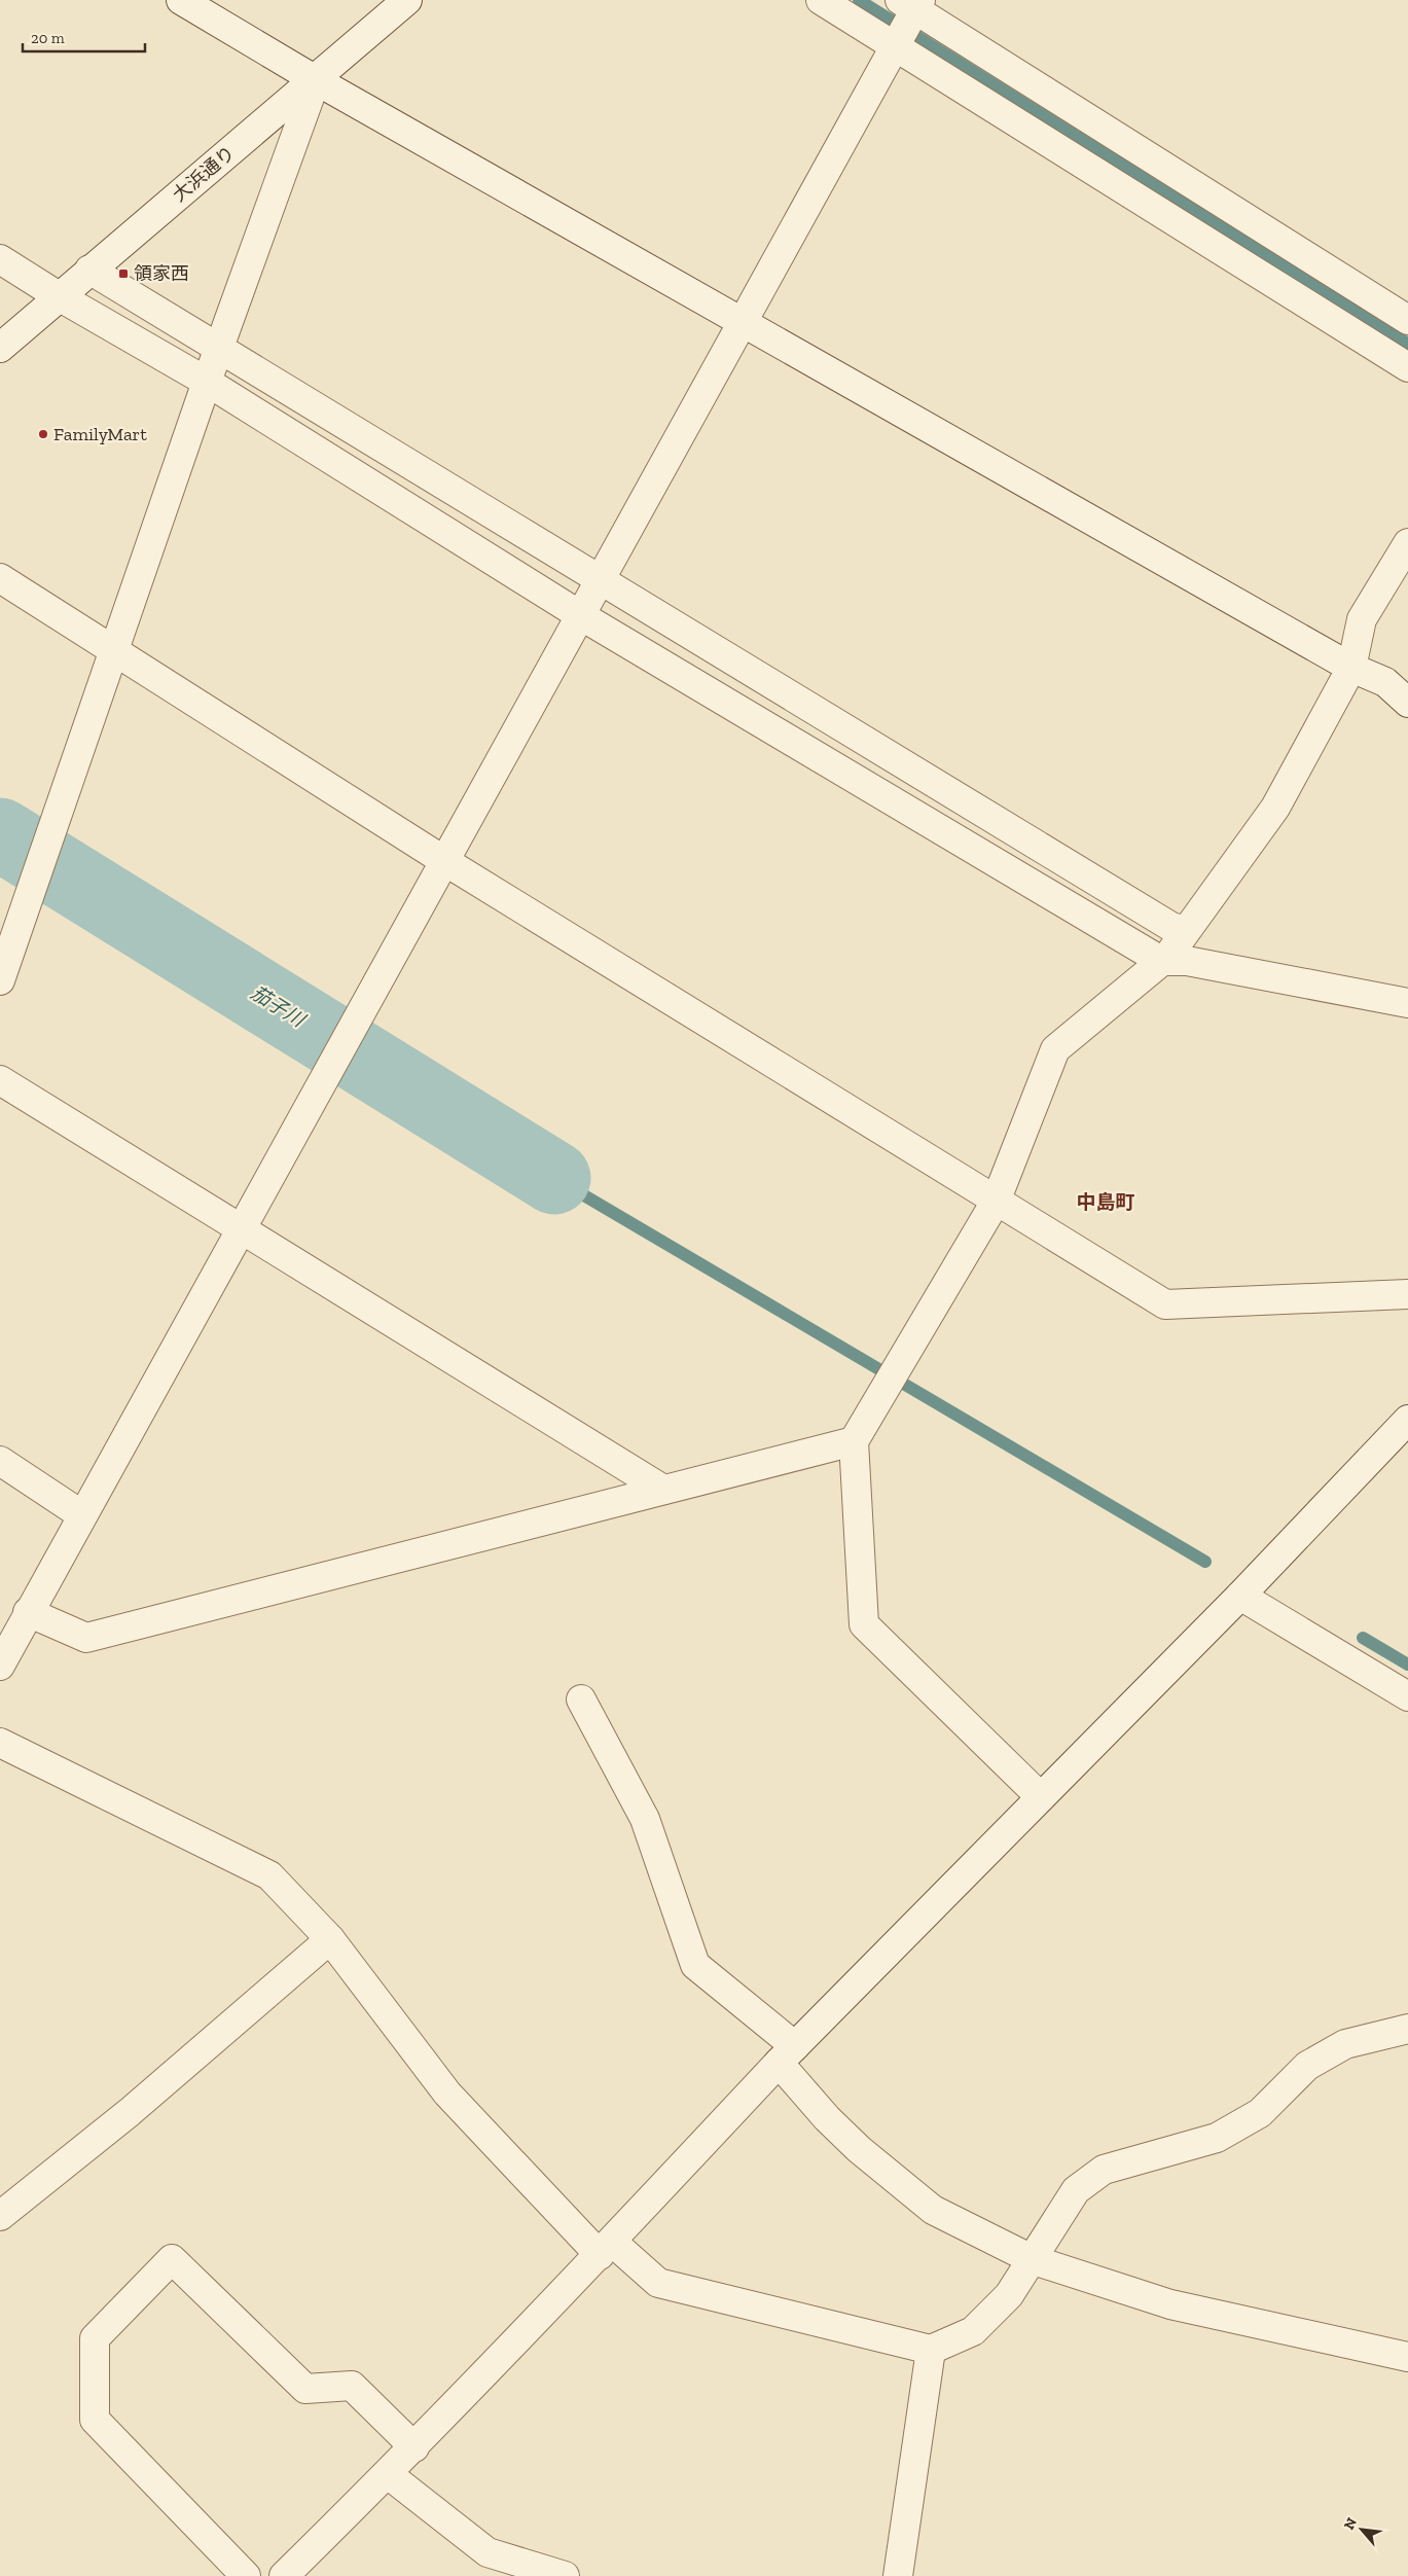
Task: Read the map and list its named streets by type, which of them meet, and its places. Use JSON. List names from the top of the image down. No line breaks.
{"streets":{"street":["大浜通り"]},"districts":["中島町"],"water":["茄子川"],"places":{"transit":["領家西"],"other":["FamilyMart"]},"scale_bar":"20 m","north":"top left"}
